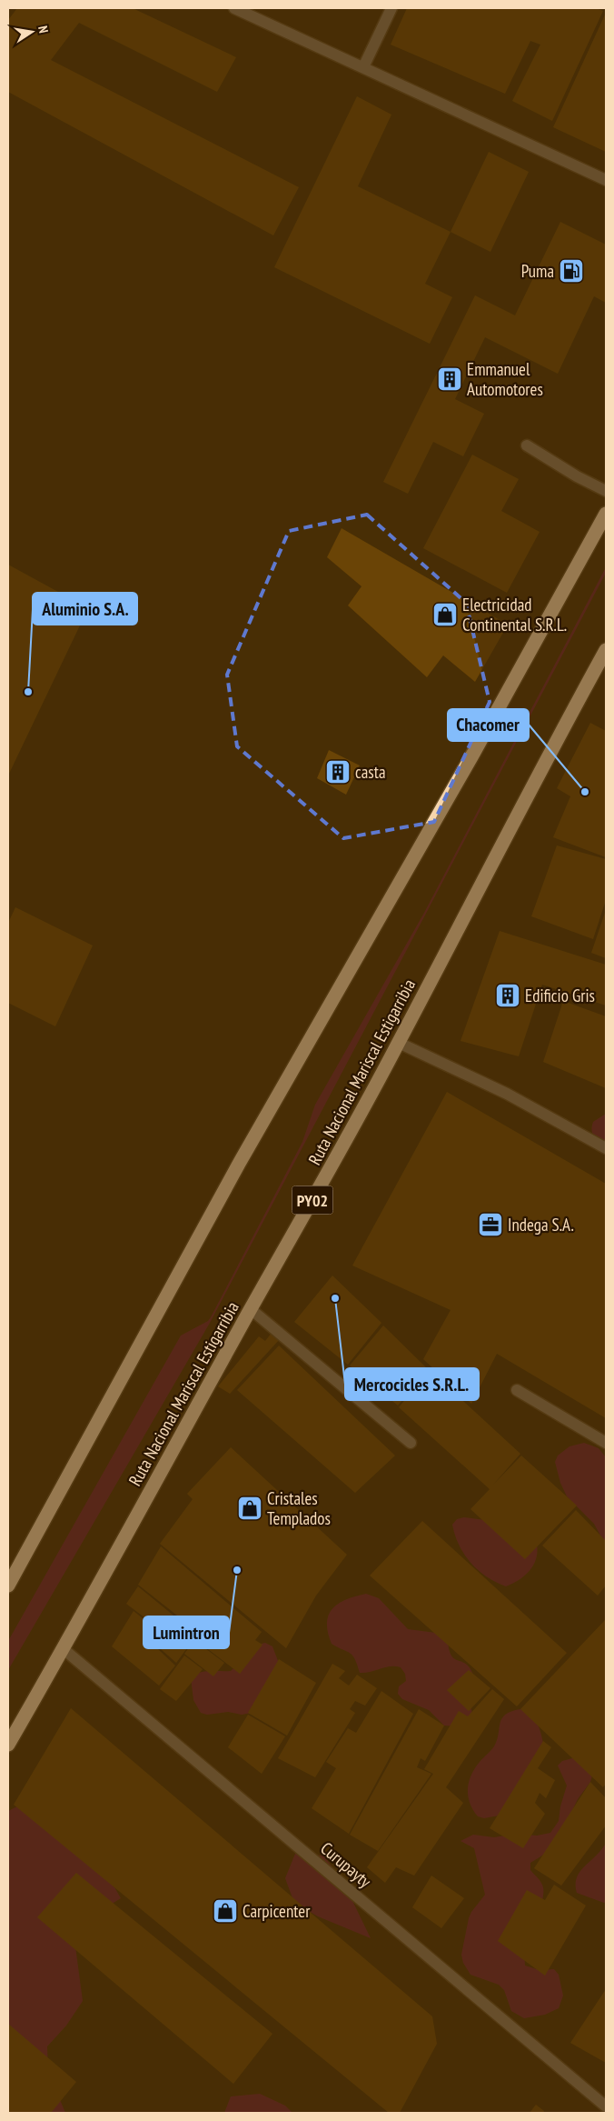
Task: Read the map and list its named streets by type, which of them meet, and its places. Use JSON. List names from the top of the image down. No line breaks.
{"streets":{"highway":["Ruta Nacional Mariscal Estigarribia","PY02"],"street":["Curupayty"]},"crossings":[["Ruta Nacional Mariscal Estigarribia","Curupayty"]],"places":{"fuel station":["Puma"],"building":["Emmanuel Automotores","casta","Edificio Gris"],"shop":["Electricidad Continental S.R.L.","Cristales Templados","Carpicenter"],"other":["Aluminio S.A.","Chacomer","Mercocicles S.R.L.","Lumintron"],"office":["Indega S.A."]},"north":"right"}
